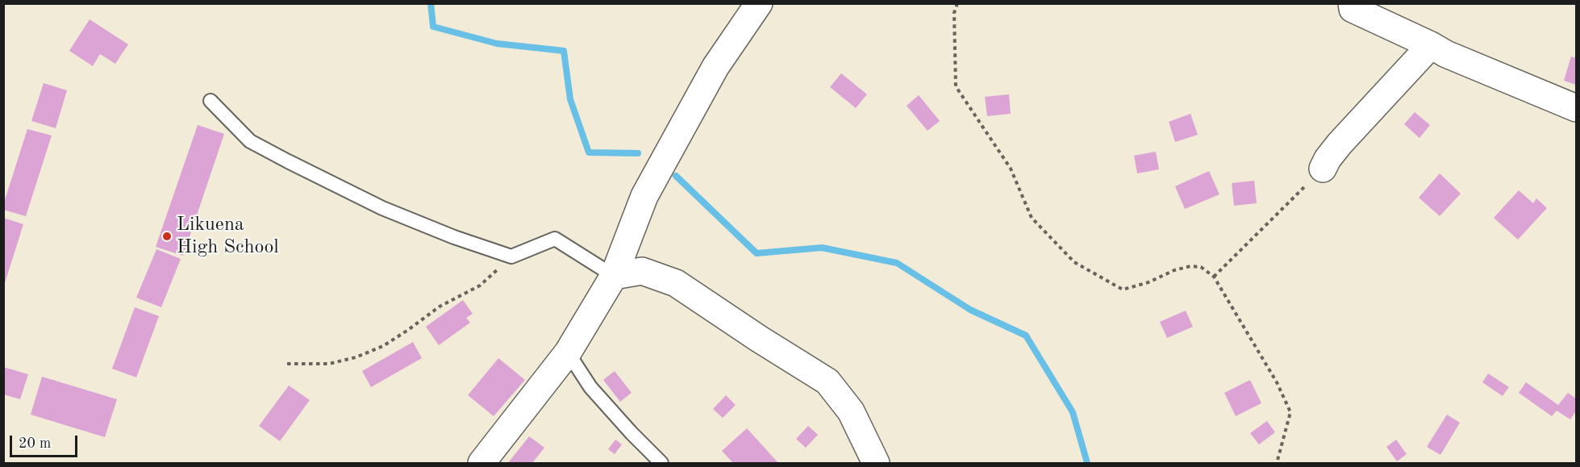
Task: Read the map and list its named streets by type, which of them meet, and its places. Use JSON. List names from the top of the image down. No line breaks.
{"places":["Likuena High School"],"scale_bar":"20 m"}
